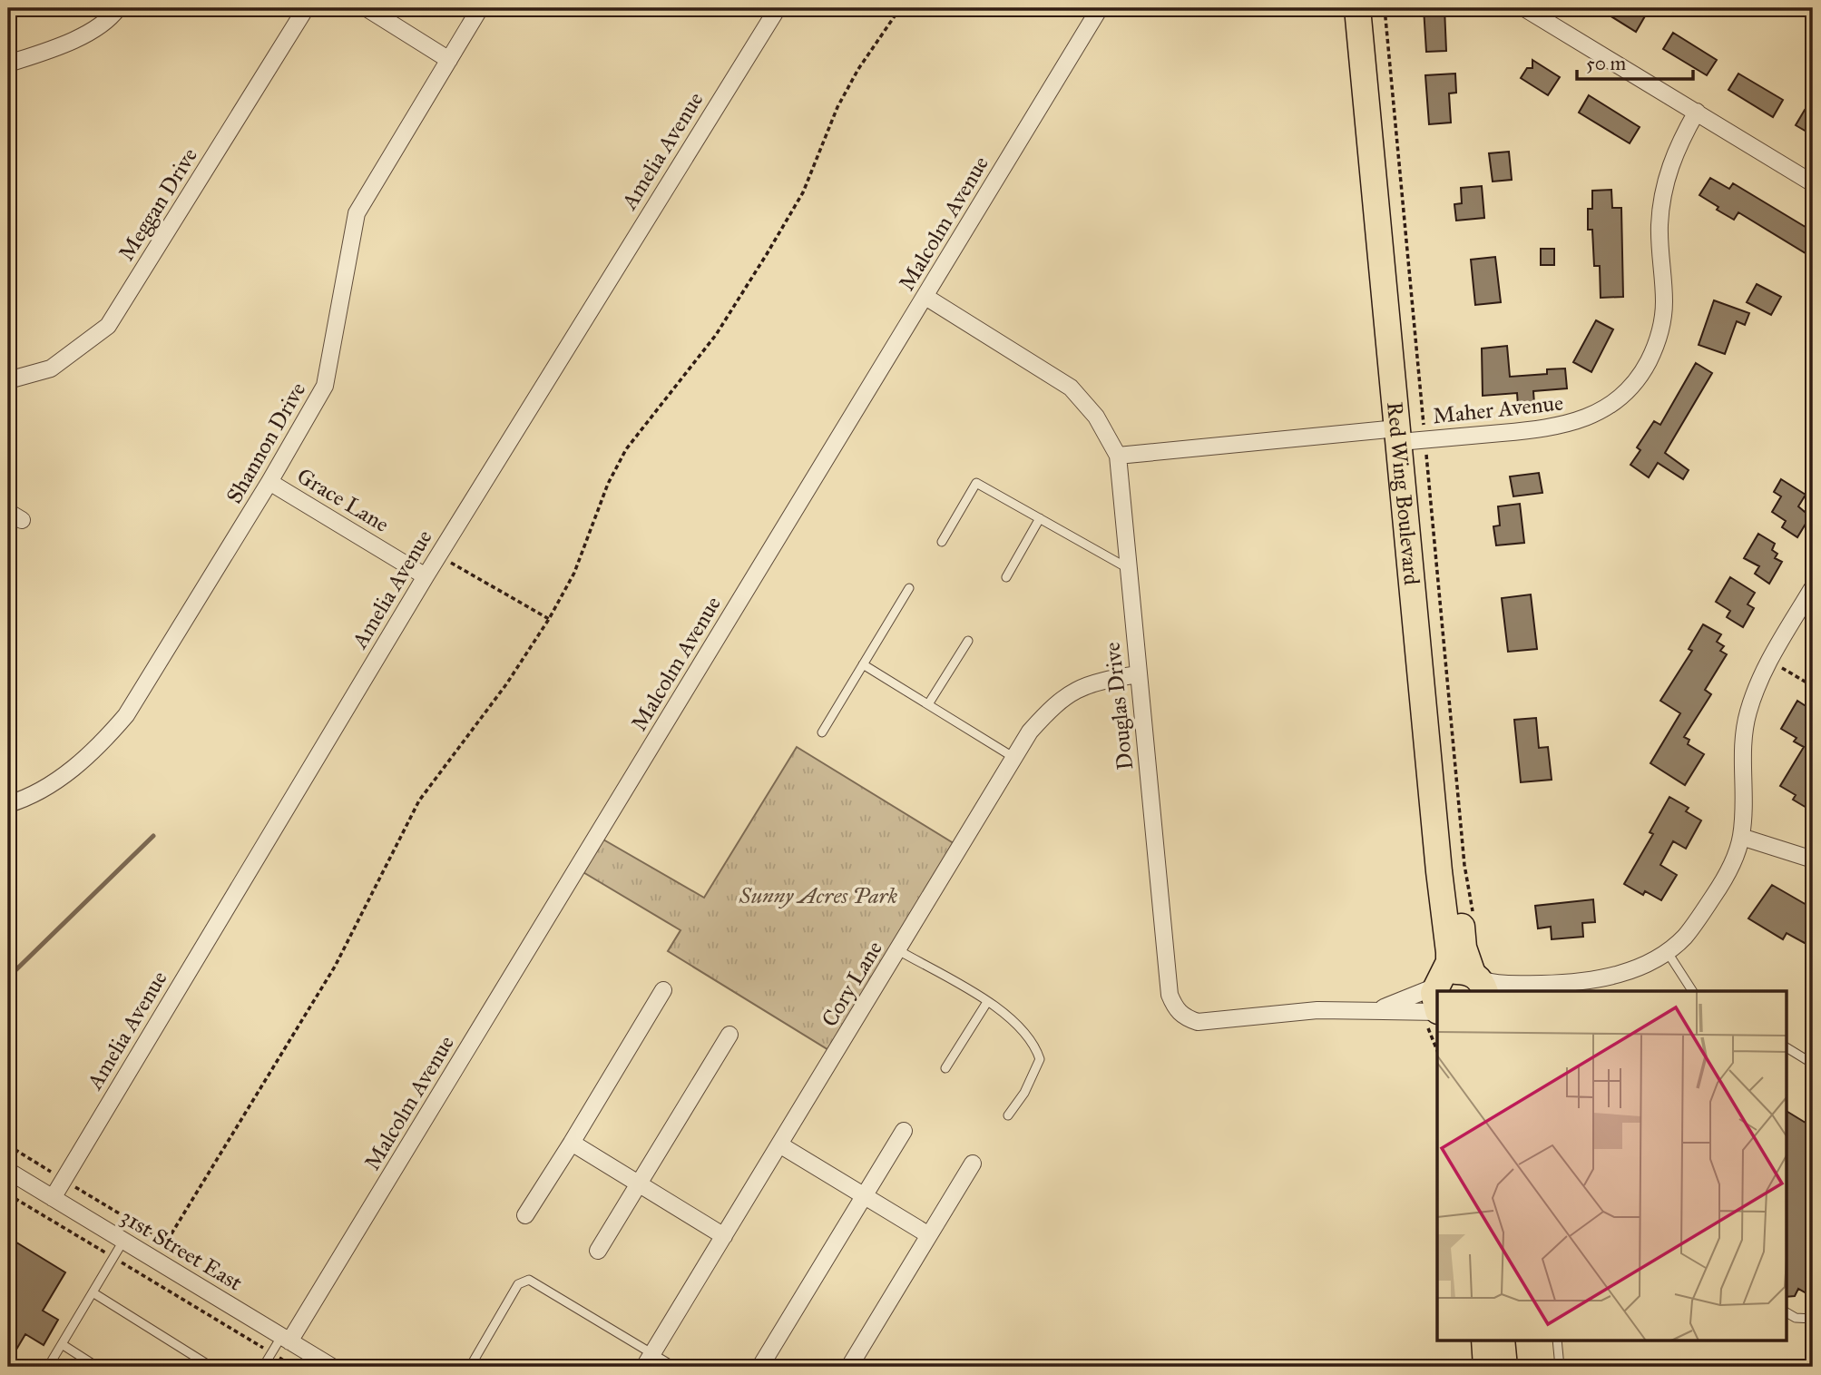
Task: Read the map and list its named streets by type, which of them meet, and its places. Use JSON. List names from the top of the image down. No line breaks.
{"streets":{"main road":["Red Wing Boulevard"],"street":["Amelia Avenue","Meggan Drive","Malcolm Avenue","Maher Avenue","Shannon Drive","Grace Lane","Douglas Drive","Cory Lane","31st Street East"]},"crossings":[["Amelia Avenue","Grace Lane"],["Amelia Avenue","31st Street East"],["Malcolm Avenue","Douglas Drive"],["Malcolm Avenue","31st Street East"],["Maher Avenue","Red Wing Boulevard"],["Maher Avenue","Douglas Drive"],["Shannon Drive","Grace Lane"],["Douglas Drive","Cory Lane"]],"parks":["Sunny Acres Park"],"scale_bar":"50 m"}
